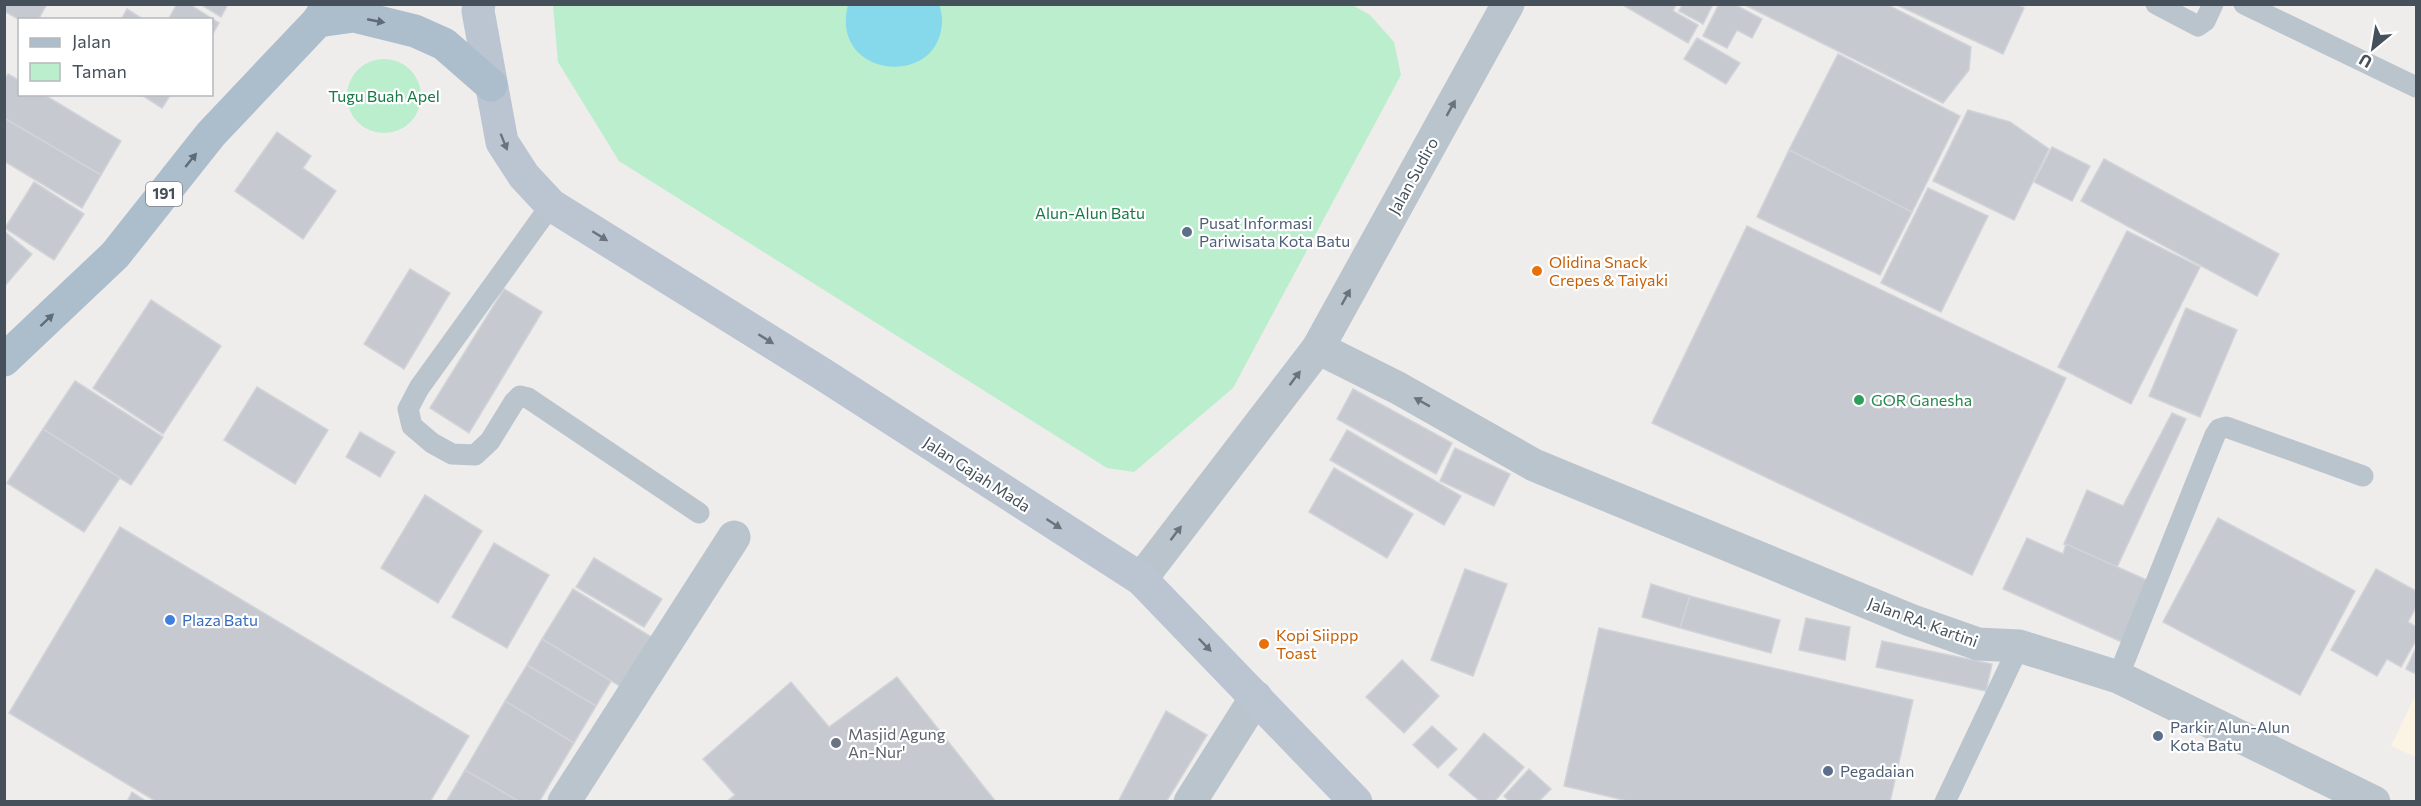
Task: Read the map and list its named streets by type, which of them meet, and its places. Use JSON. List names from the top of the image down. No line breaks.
{"streets":{"main road":["191"],"street":["Jalan Sudiro","Jalan Gajah Mada","Jalan RA. Kartini"]},"crossings":[["Jalan Sudiro","Jalan Gajah Mada"],["Jalan Sudiro","Jalan RA. Kartini"]],"one_way":["Jalan Sudiro","Jalan Gajah Mada","Jalan RA. Kartini"],"parks":["Tugu Buah Apel","Alun-Alun Batu"],"places":["Pusat Informasi Pariwisata Kota Batu","Olidina Snack Crepes & Taiyaki","GOR Ganesha","Plaza Batu","Kopi Siippp Toast","Parkir Alun-Alun Kota Batu","Masjid Agung An-Nur'","Pegadaian"],"legend":["Jalan","Taman"],"north":"bottom left"}
